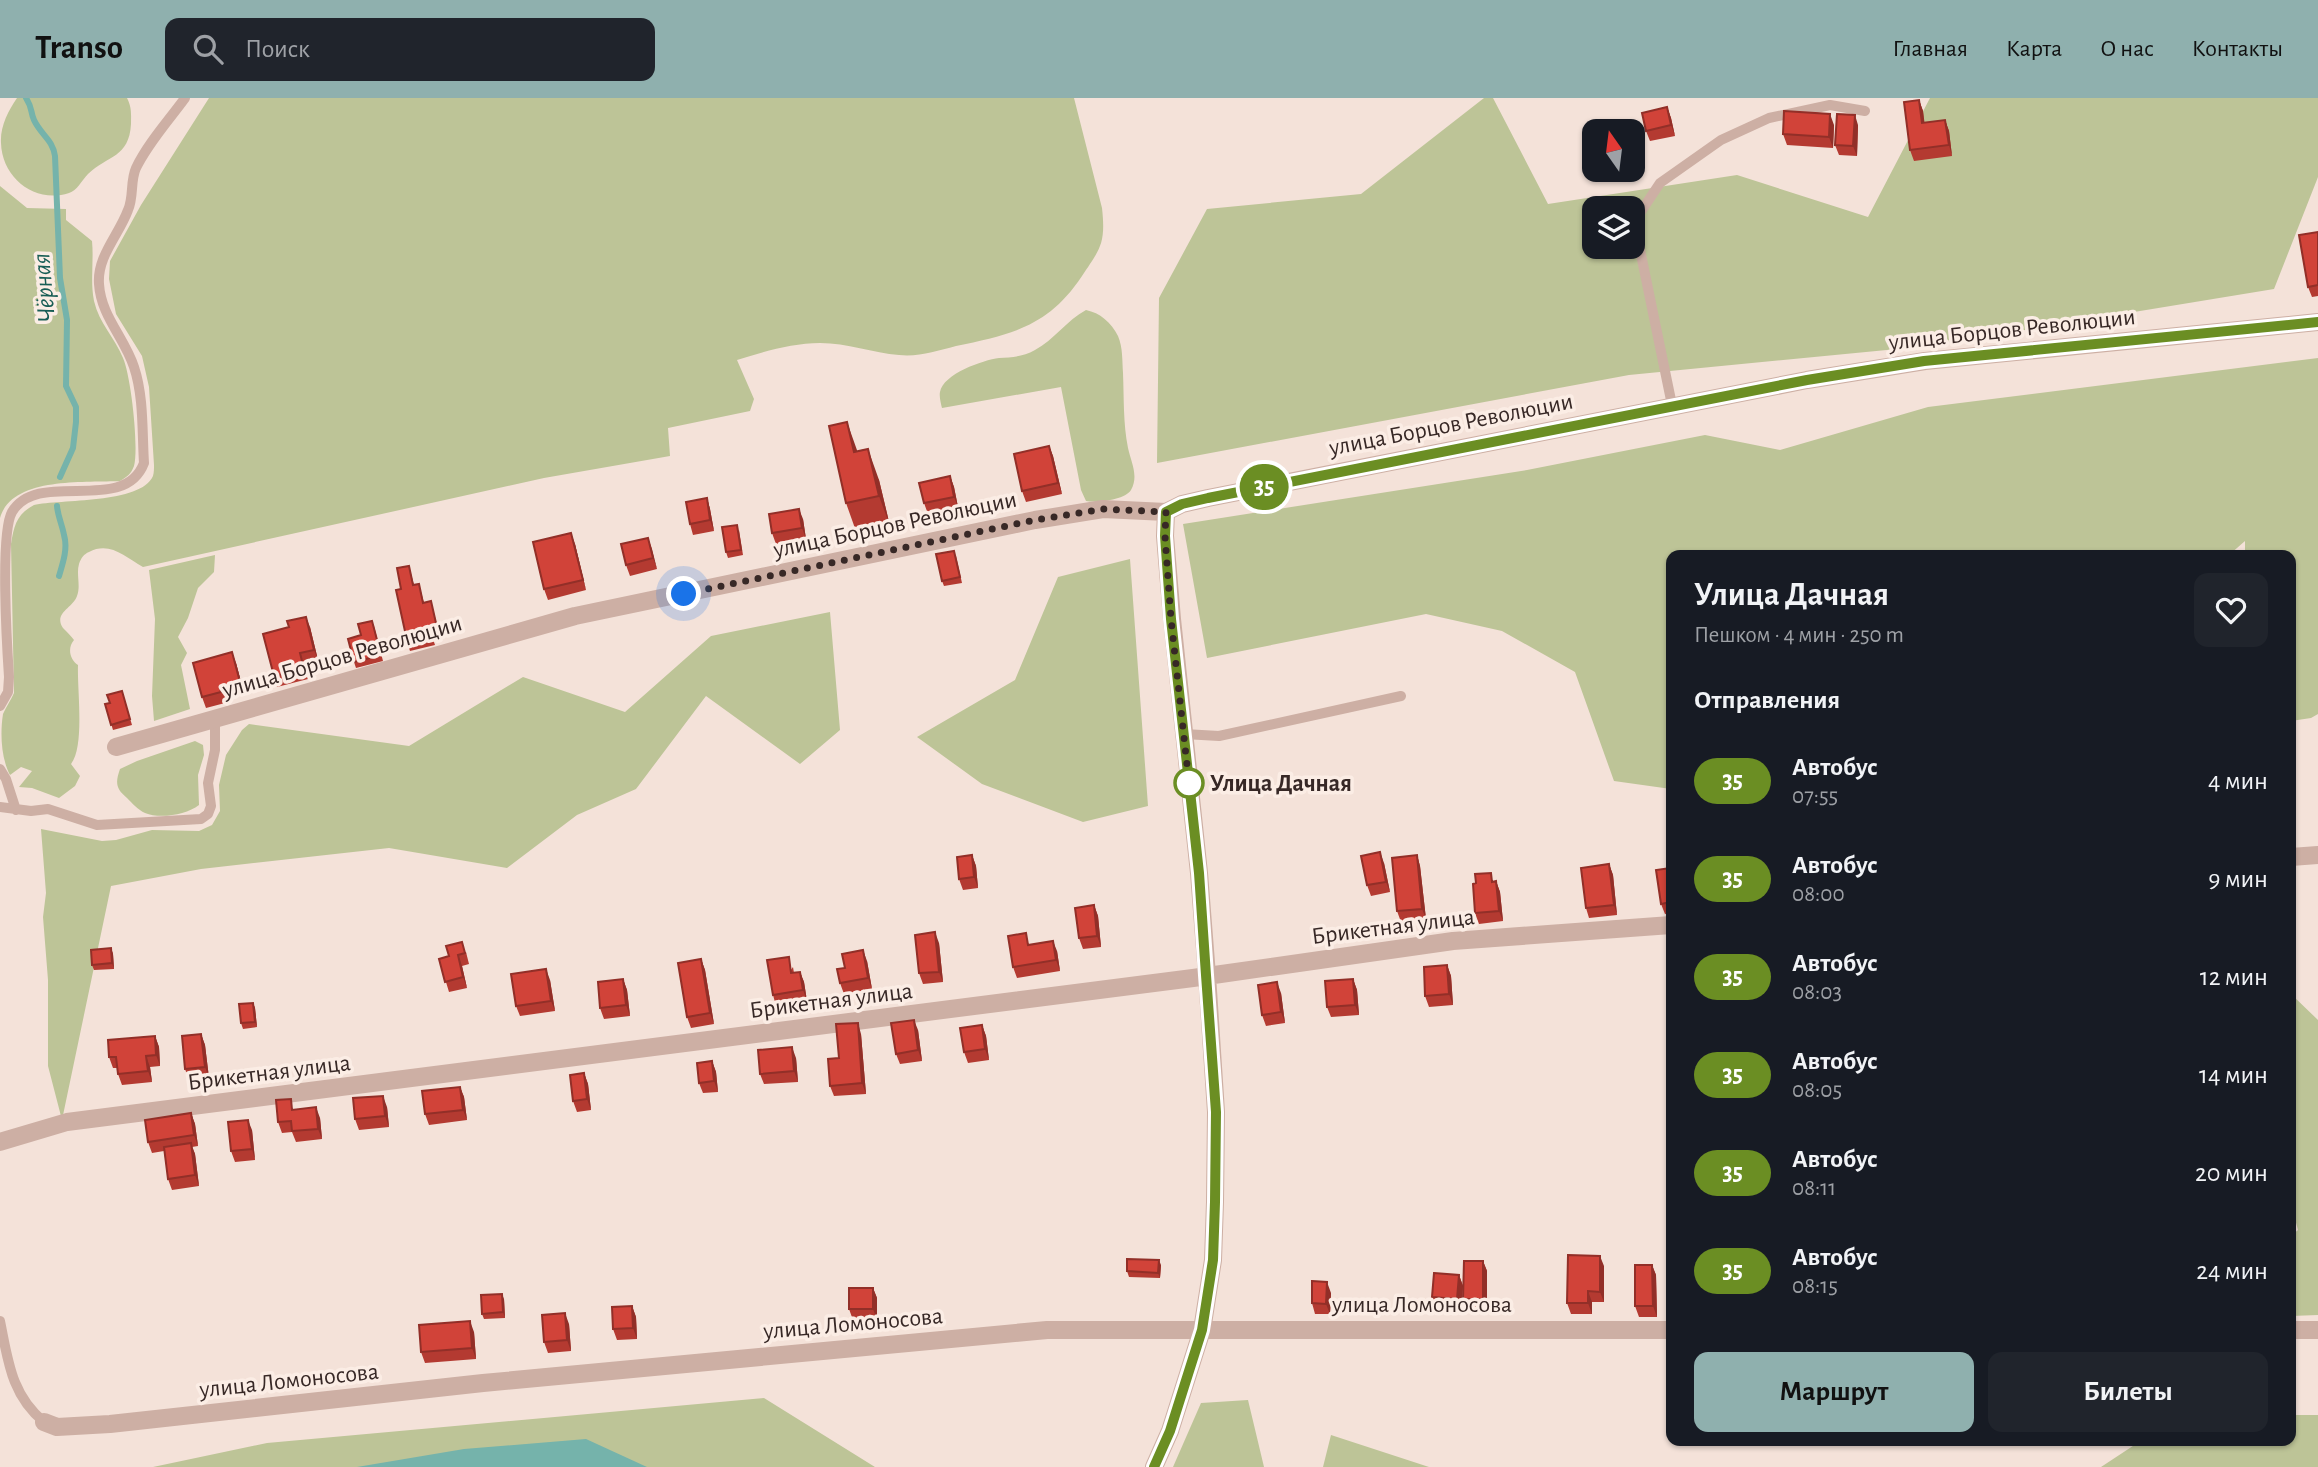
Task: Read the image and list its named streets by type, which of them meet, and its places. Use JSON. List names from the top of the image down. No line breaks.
{"streets":{"street":["улица Борцов Революции","Брикетная улица","улица Ломоносова"]},"water":["Чёрная"],"places":["Улица Дачная"],"lines":["bus line 35"],"north":"top","page":{"header":"Transo","search":"Поиск","nav":["Главная","Карта","О нас","Контакты"],"on_map":"35","heading":[["Улица Дачная","Пешком · 4 мин · 250 m"],"Отправления"],"list":[{"mark":"35","name":"Автобус","note":"07:55","value":"4 мин"},{"mark":"35","name":"Автобус","note":"08:00","value":"9 мин"},{"mark":"35","name":"Автобус","note":"08:03","value":"12 мин"},{"mark":"35","name":"Автобус","note":"08:05","value":"14 мин"},{"mark":"35","name":"Автобус","note":"08:11","value":"20 мин"},{"mark":"35","name":"Автобус","note":"08:15","value":"24 мин"}],"buttons":["Маршрут","Билеты"]}}
